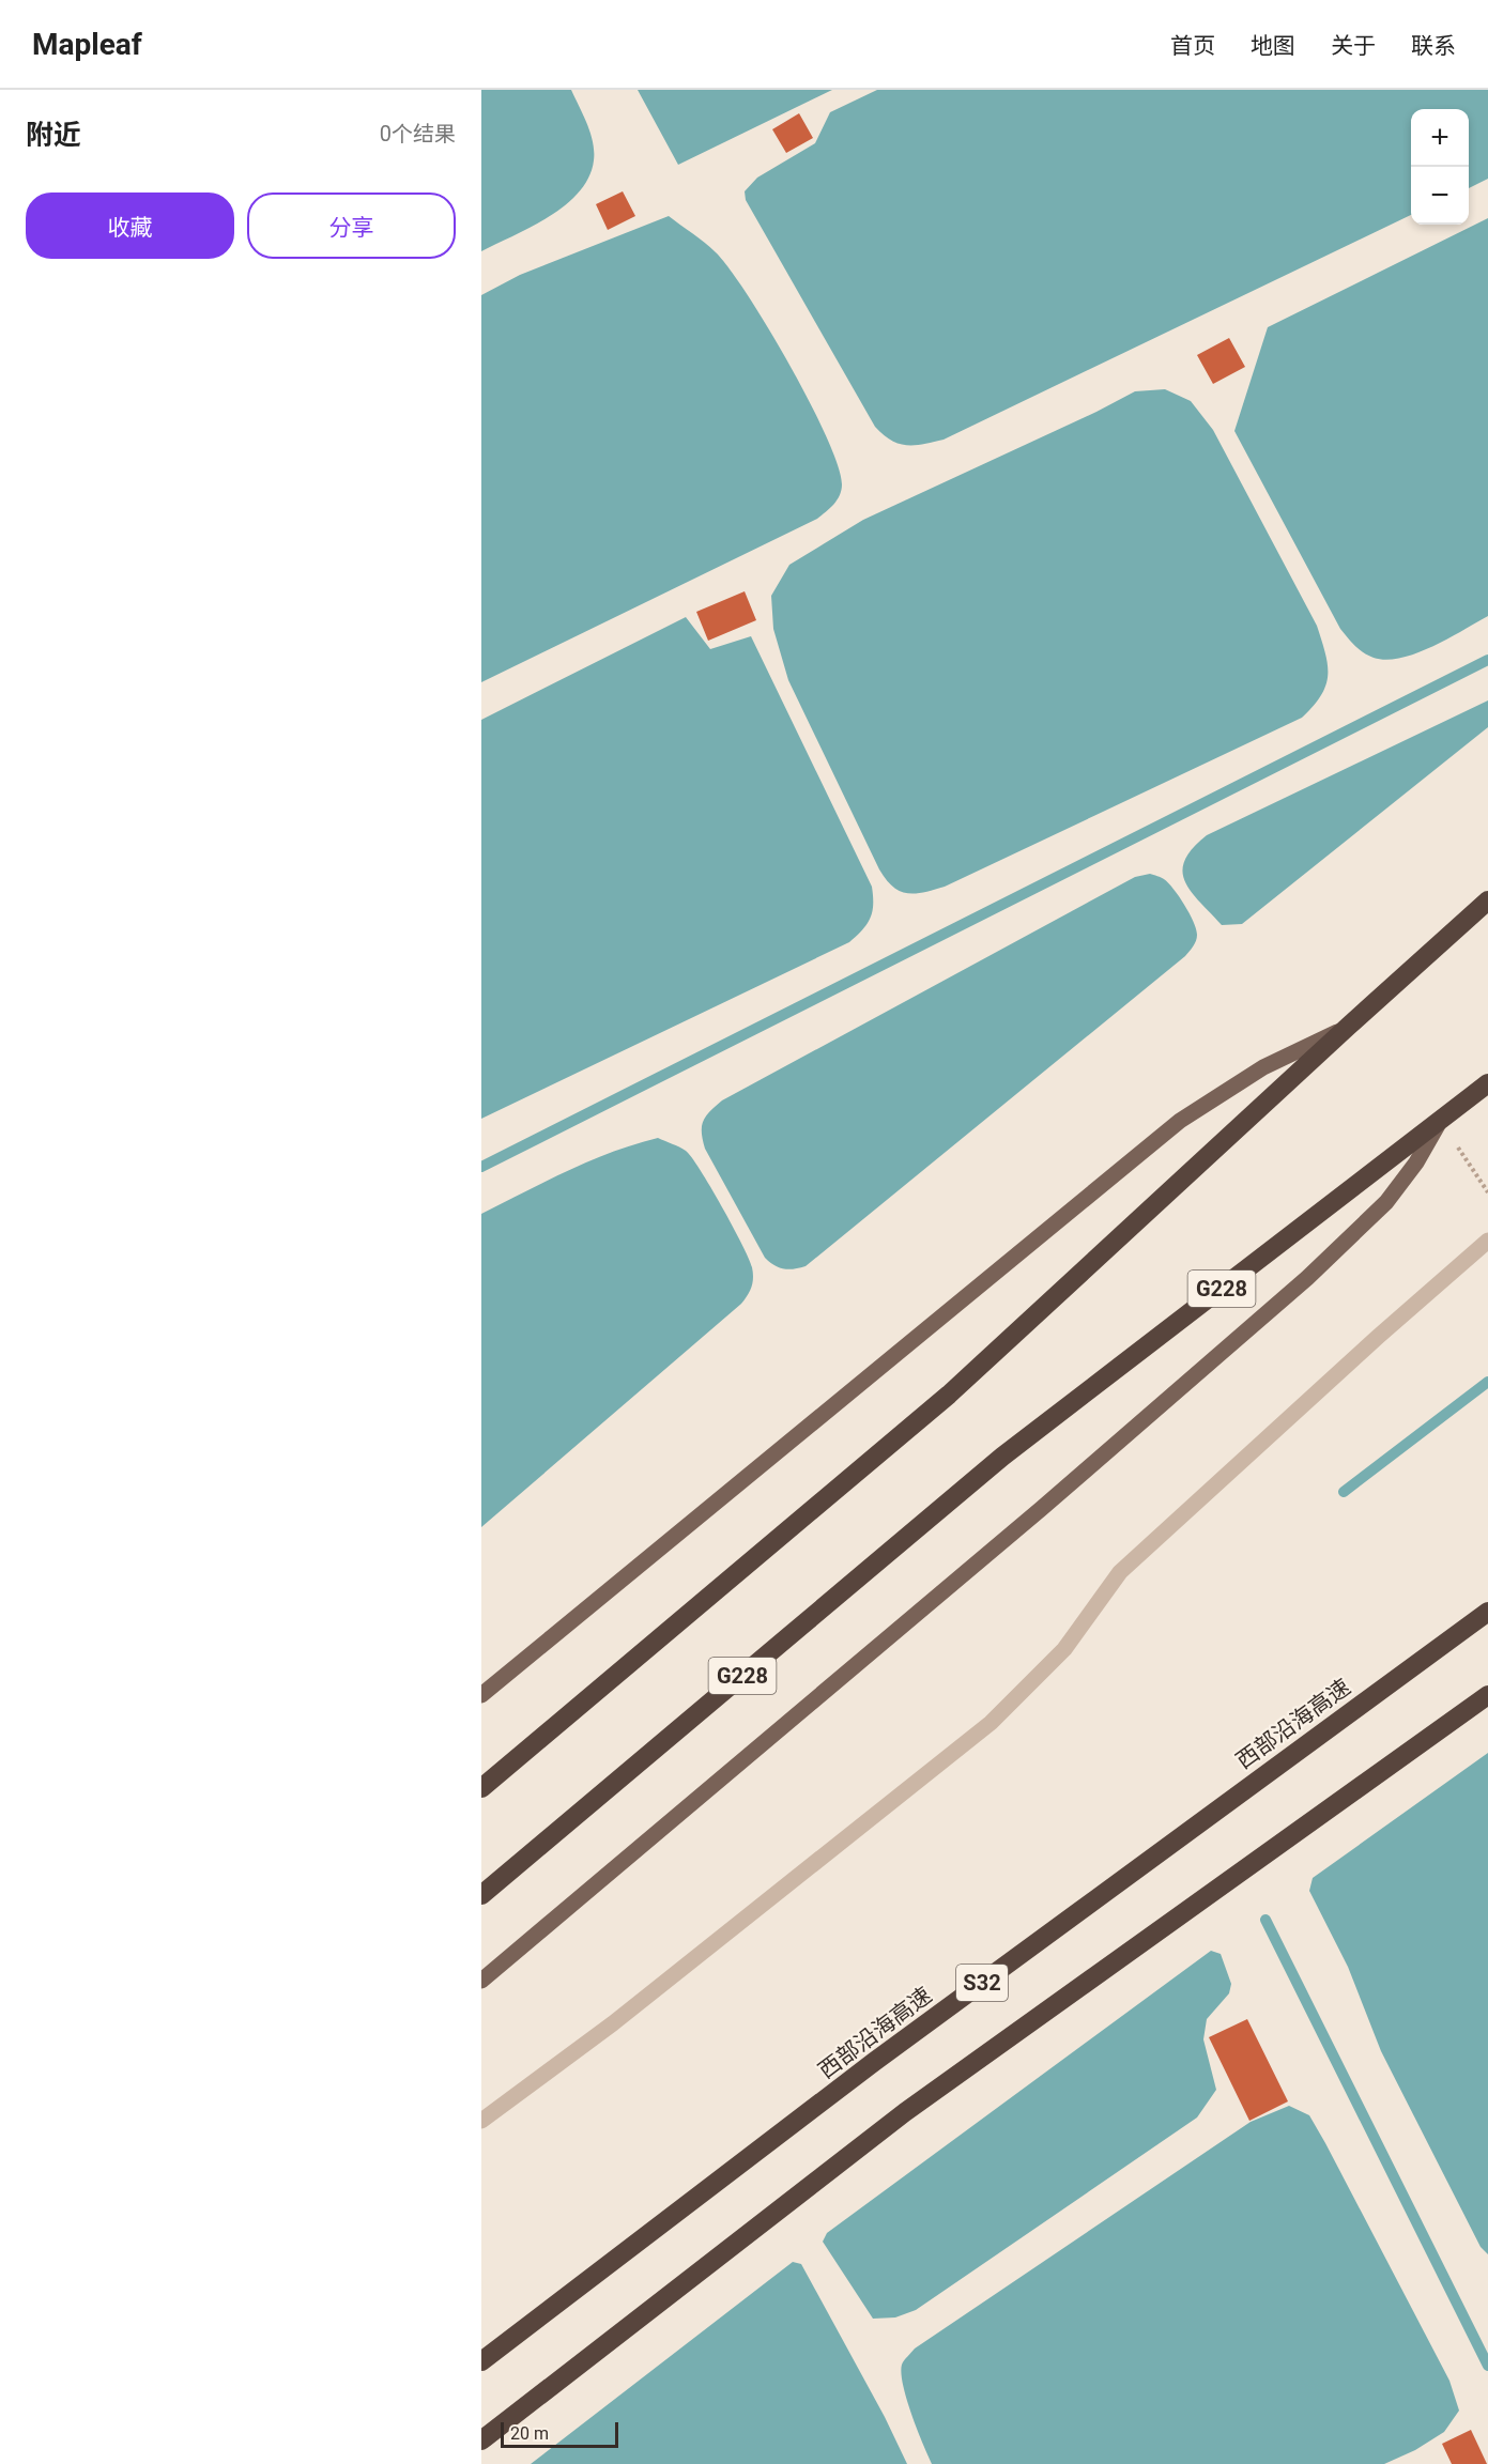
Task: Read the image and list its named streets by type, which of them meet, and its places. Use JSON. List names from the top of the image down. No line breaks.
{"streets":{"highway":["G228","西部沿海高速","S32"]},"scale_bar":"20 m","page":{"header":"Mapleaf","nav":["首页","地图","关于","联系"],"heading":["附近","0个结果"],"map_buttons":["+","−"],"buttons":["收藏","分享"],"scale":"20 m"}}
